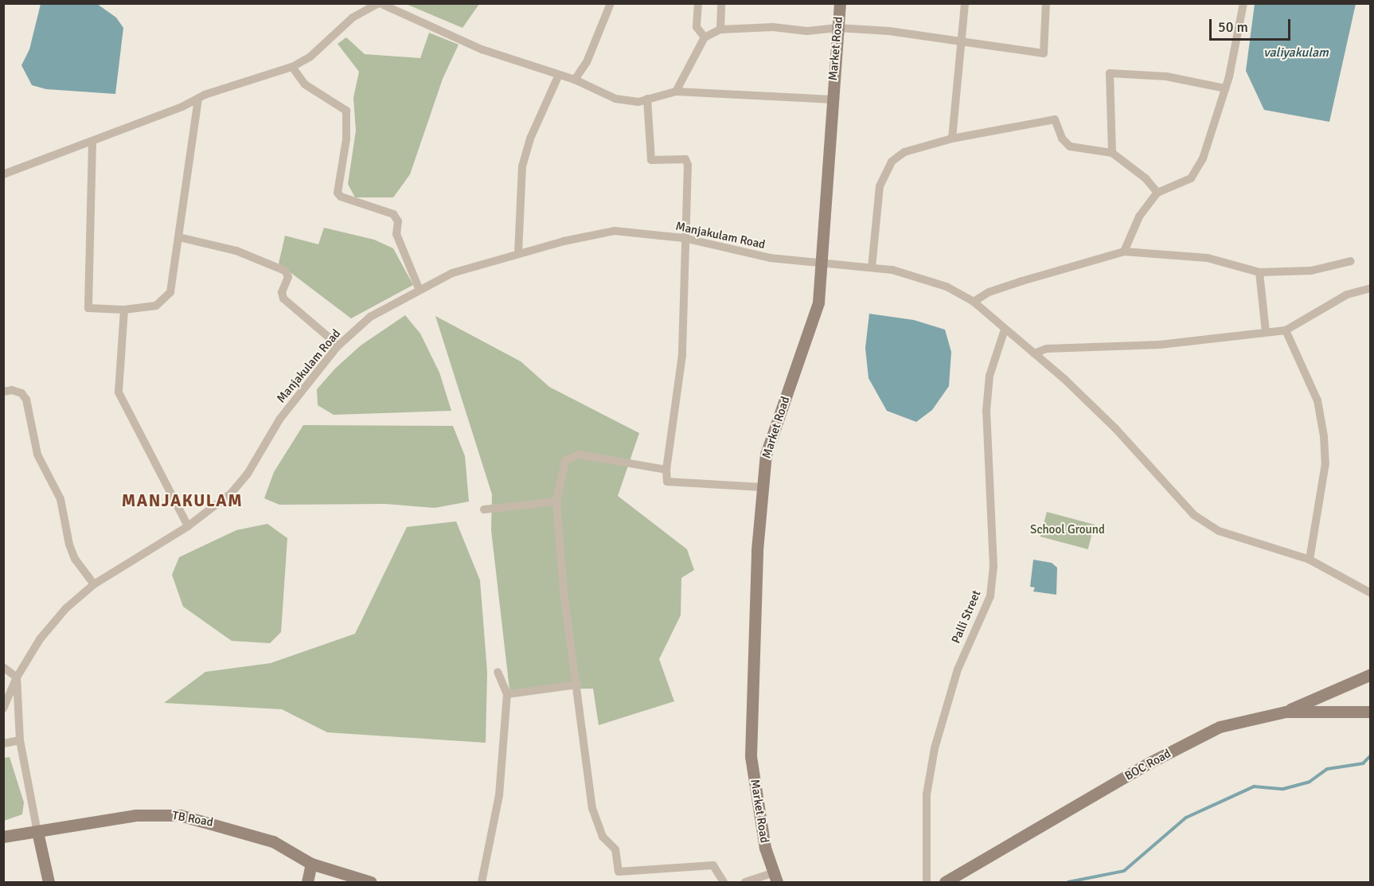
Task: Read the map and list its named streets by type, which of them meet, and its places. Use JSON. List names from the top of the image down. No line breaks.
{"streets":{"main road":["Market Road","BOC Road","TB Road"],"street":["Manjakulam Road","Palli Street"]},"crossings":[["Market Road","Manjakulam Road"],["Manjakulam Road","Palli Street"]],"districts":["MANJAKULAM"],"water":["valiyakulam"],"parks":["School Ground"],"scale_bar":"50 m"}
